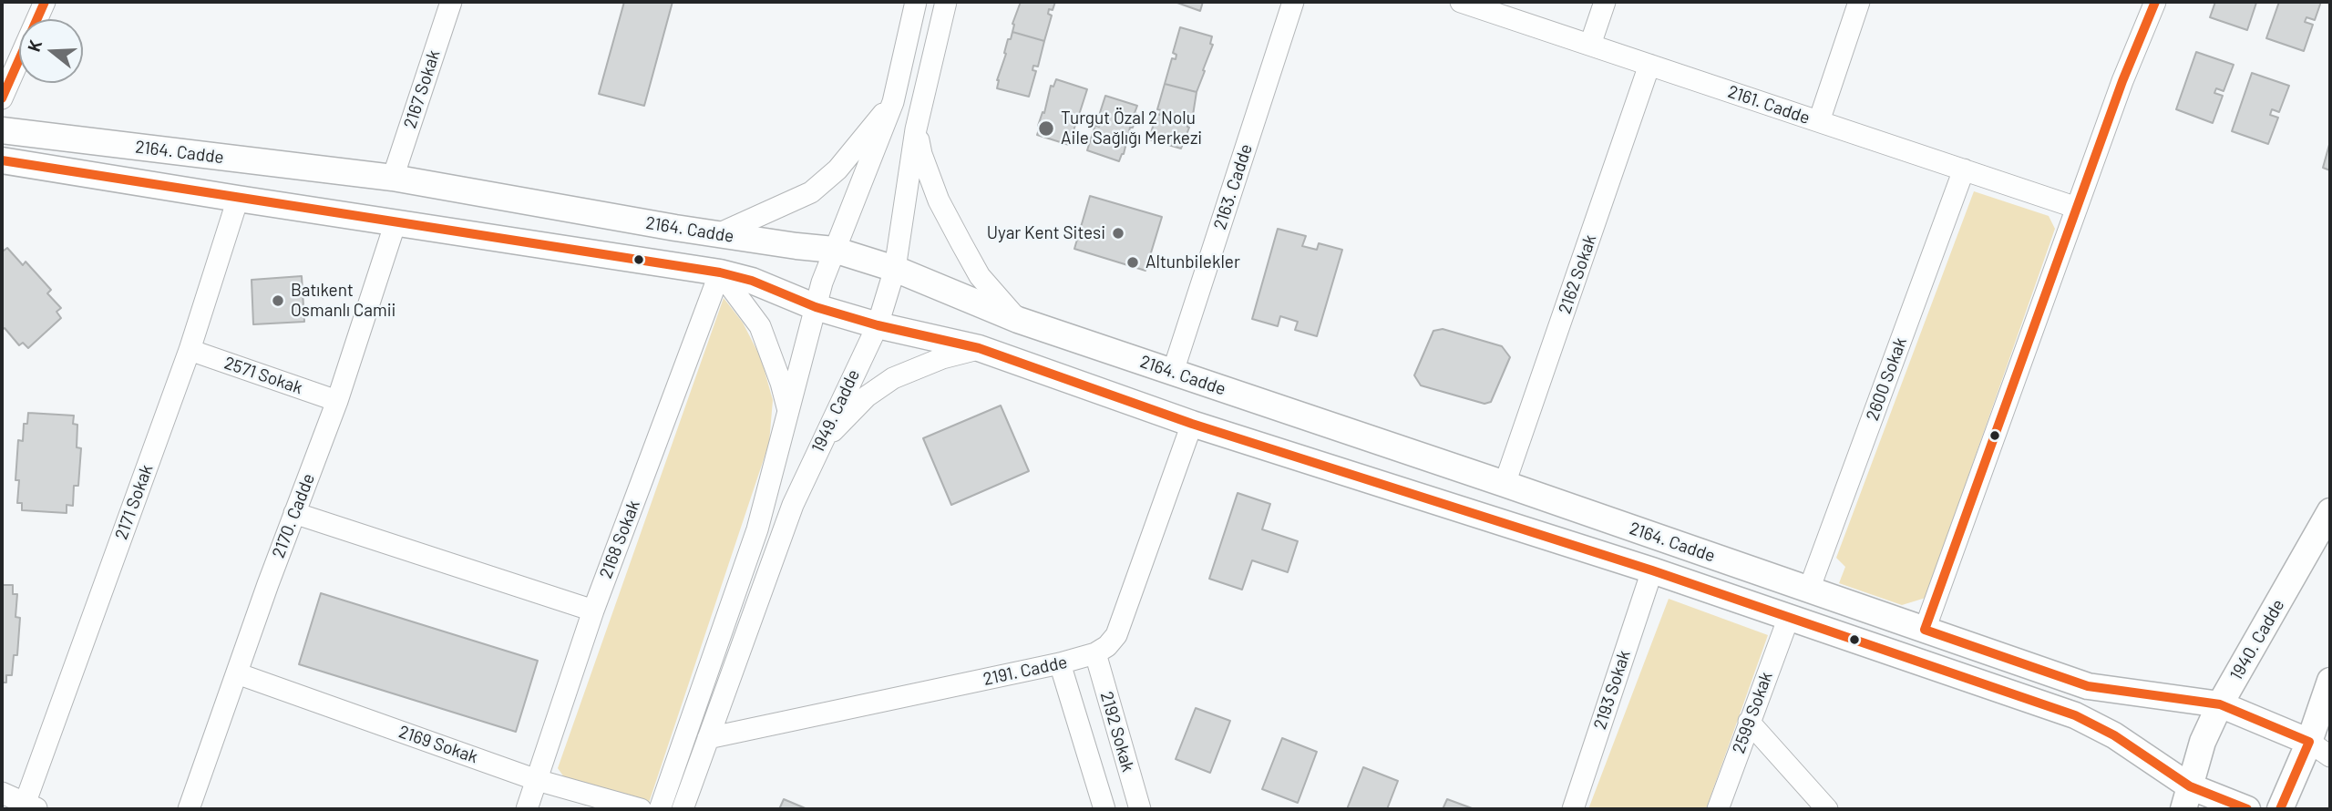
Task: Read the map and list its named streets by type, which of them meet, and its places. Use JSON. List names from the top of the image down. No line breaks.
{"streets":{"main road":["2164. Cadde","1940. Cadde"],"street":["2167 Sokak","2161. Cadde","2163. Cadde","2162 Sokak","2571 Sokak","2600 Sokak","1949. Cadde","2171 Sokak","2170. Cadde","2168 Sokak","2191. Cadde","2193 Sokak","2599 Sokak","2192 Sokak","2169 Sokak"]},"crossings":[["2167 Sokak","2164. Cadde"],["2161. Cadde","2162 Sokak"],["2161. Cadde","2600 Sokak"],["2164. Cadde","2163. Cadde"],["2164. Cadde","2162 Sokak"],["2164. Cadde","2600 Sokak"],["2164. Cadde","1949. Cadde"],["2164. Cadde","2171 Sokak"],["2164. Cadde","2170. Cadde"],["2164. Cadde","2168 Sokak"],["2164. Cadde","1940. Cadde"],["2164. Cadde","2191. Cadde"],["2164. Cadde","2193 Sokak"],["2164. Cadde","2599 Sokak"],["2571 Sokak","2171 Sokak"],["2571 Sokak","2170. Cadde"],["1949. Cadde","2191. Cadde"],["2170. Cadde","2169 Sokak"],["2168 Sokak","2169 Sokak"],["2191. Cadde","2192 Sokak"]],"places":["Turgut Özal 2 Nolu Aile Sağlığı Merkezi","Uyar Kent Sitesi","Altunbilekler","Batıkent Osmanlı Camii"],"north":"left"}
